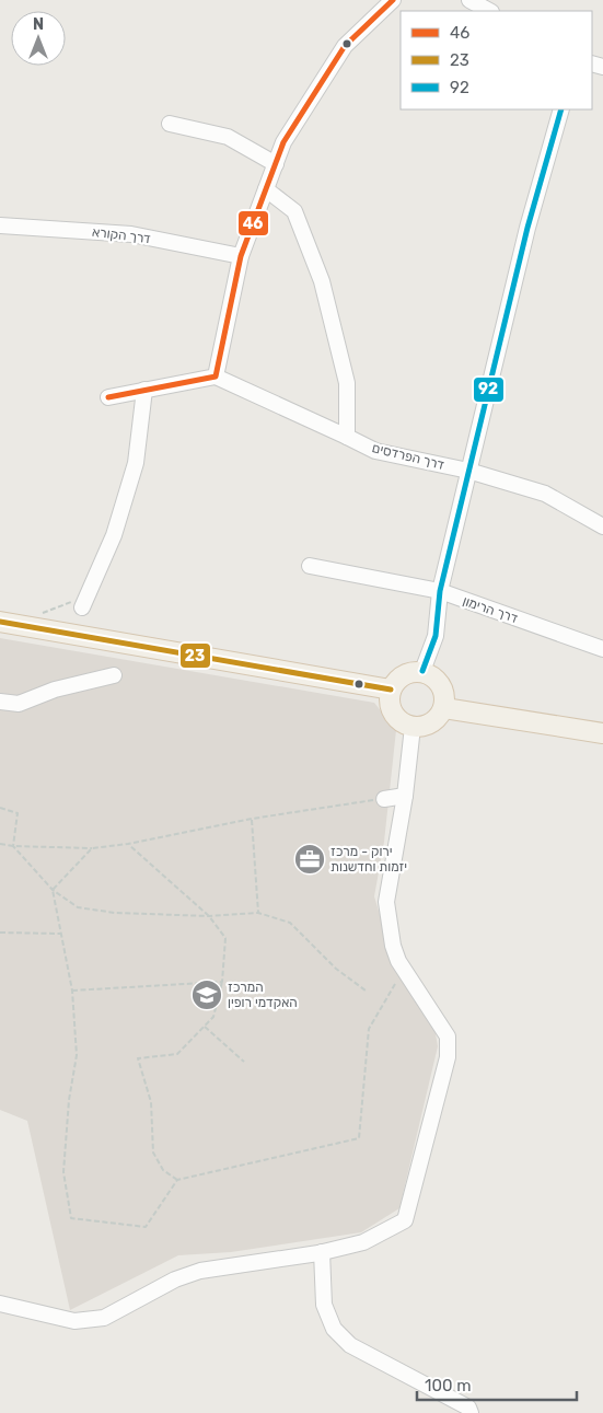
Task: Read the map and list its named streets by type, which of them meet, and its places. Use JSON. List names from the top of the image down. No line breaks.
{"streets":{"street":["דרך הקורא","דרך הפרדסים","דרך הרימון"]},"places":{"office":["ירוק - מרכז יזמות וחדשנות"],"school or university":["המרכז האקדמי רופין"]},"lines":["transit line 46","transit line 92","transit line 23"],"legend":["46","23","92"],"scale_bar":"100 m","north":"top"}
